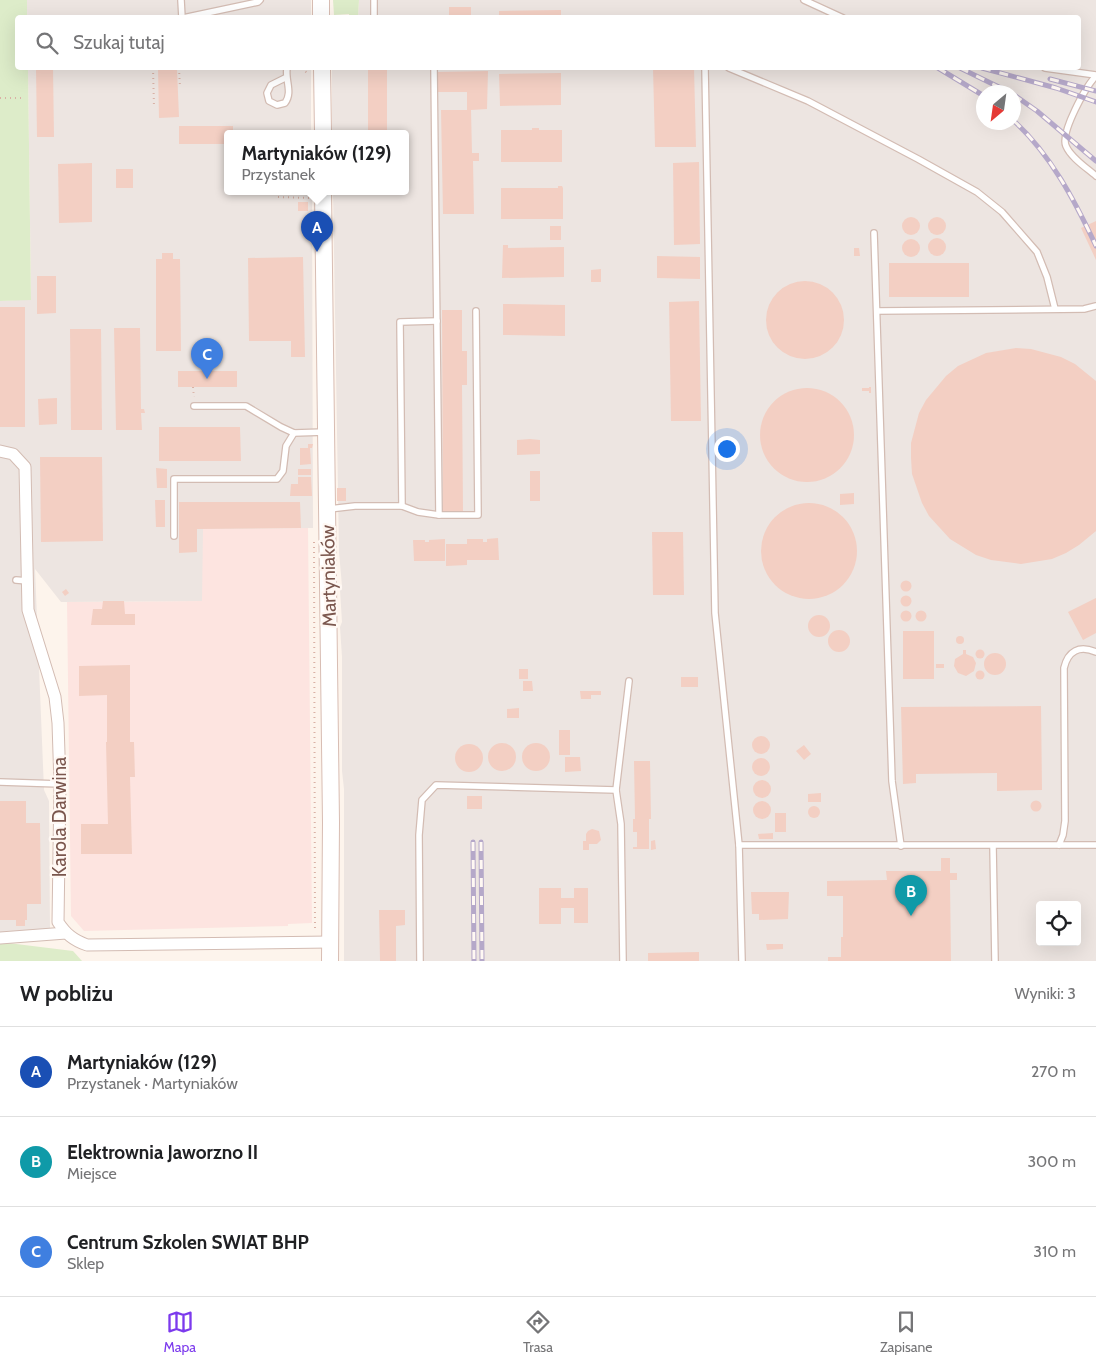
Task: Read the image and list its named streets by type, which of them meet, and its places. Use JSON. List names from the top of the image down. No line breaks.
{"streets":{"main road":["Martyniaków"],"street":["Karola Darwina"]},"north":"bottom left","page":{"search":"Szukaj tutaj","popup":["Martyniaków (129)","Przystanek"],"pins":["A","C","B"],"heading":["W pobliżu","Wyniki: 3"],"list":[{"mark":"A","name":"Martyniaków (129)","note":"Przystanek · Martyniaków","value":"270 m"},{"mark":"B","name":"Elektrownia Jaworzno II","note":"Miejsce","value":"300 m"},{"mark":"C","name":"Centrum Szkolen SWIAT BHP","note":"Sklep","value":"310 m"}],"nav":["Mapa","Trasa","Zapisane"]}}
